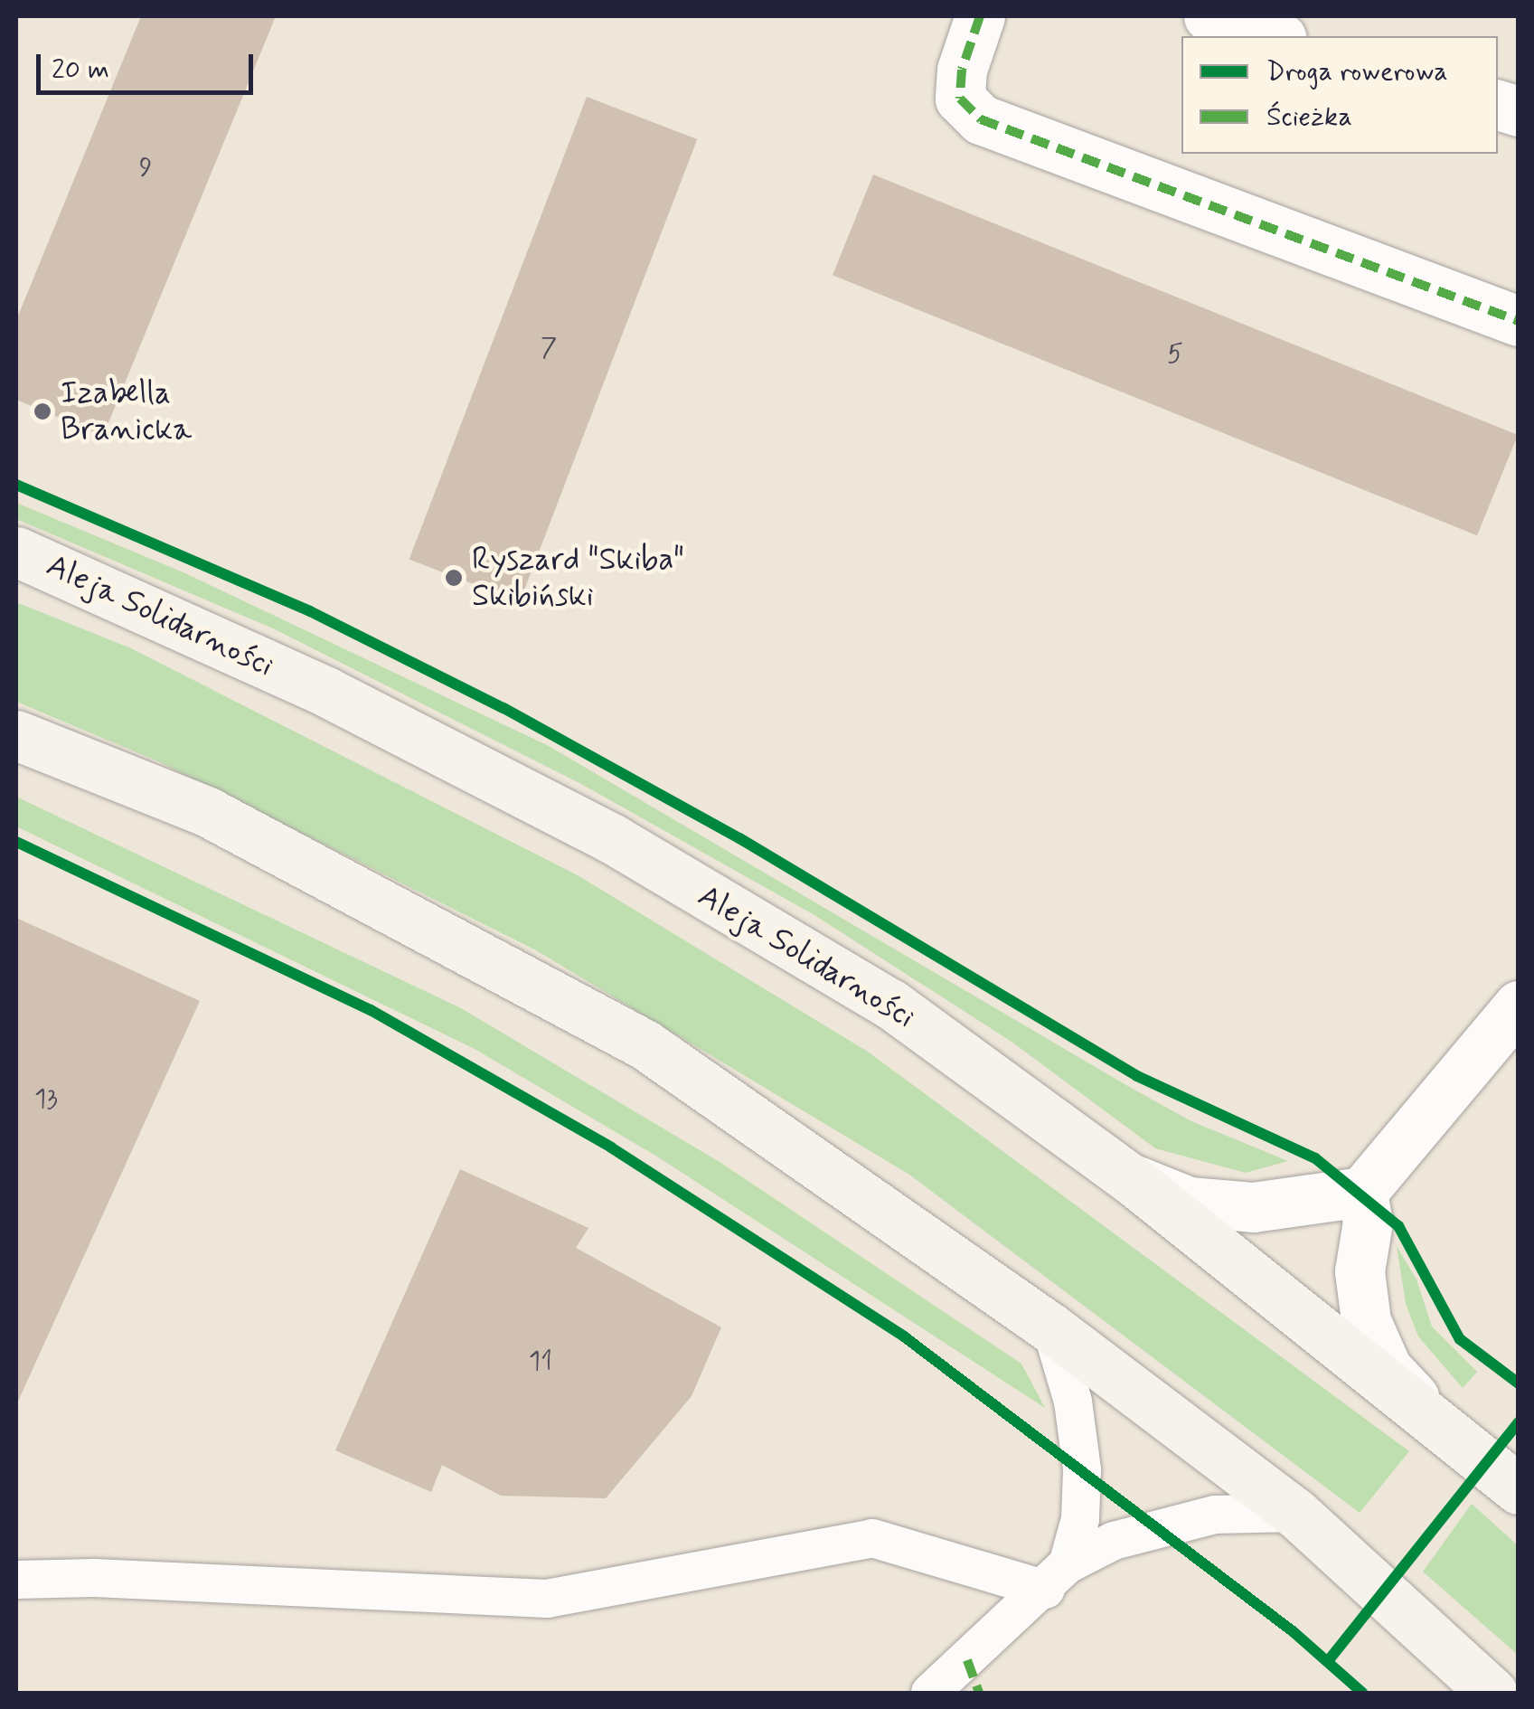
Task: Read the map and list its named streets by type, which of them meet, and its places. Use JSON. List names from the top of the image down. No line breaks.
{"streets":{"main road":["Aleja Solidarności"]},"places":["Izabella Branicka","Ryszard \"Skiba\" Skibiński"],"house_numbers":["9","7","5","13","11"],"legend":["Droga rowerowa","Ścieżka"],"scale_bar":"20 m"}
